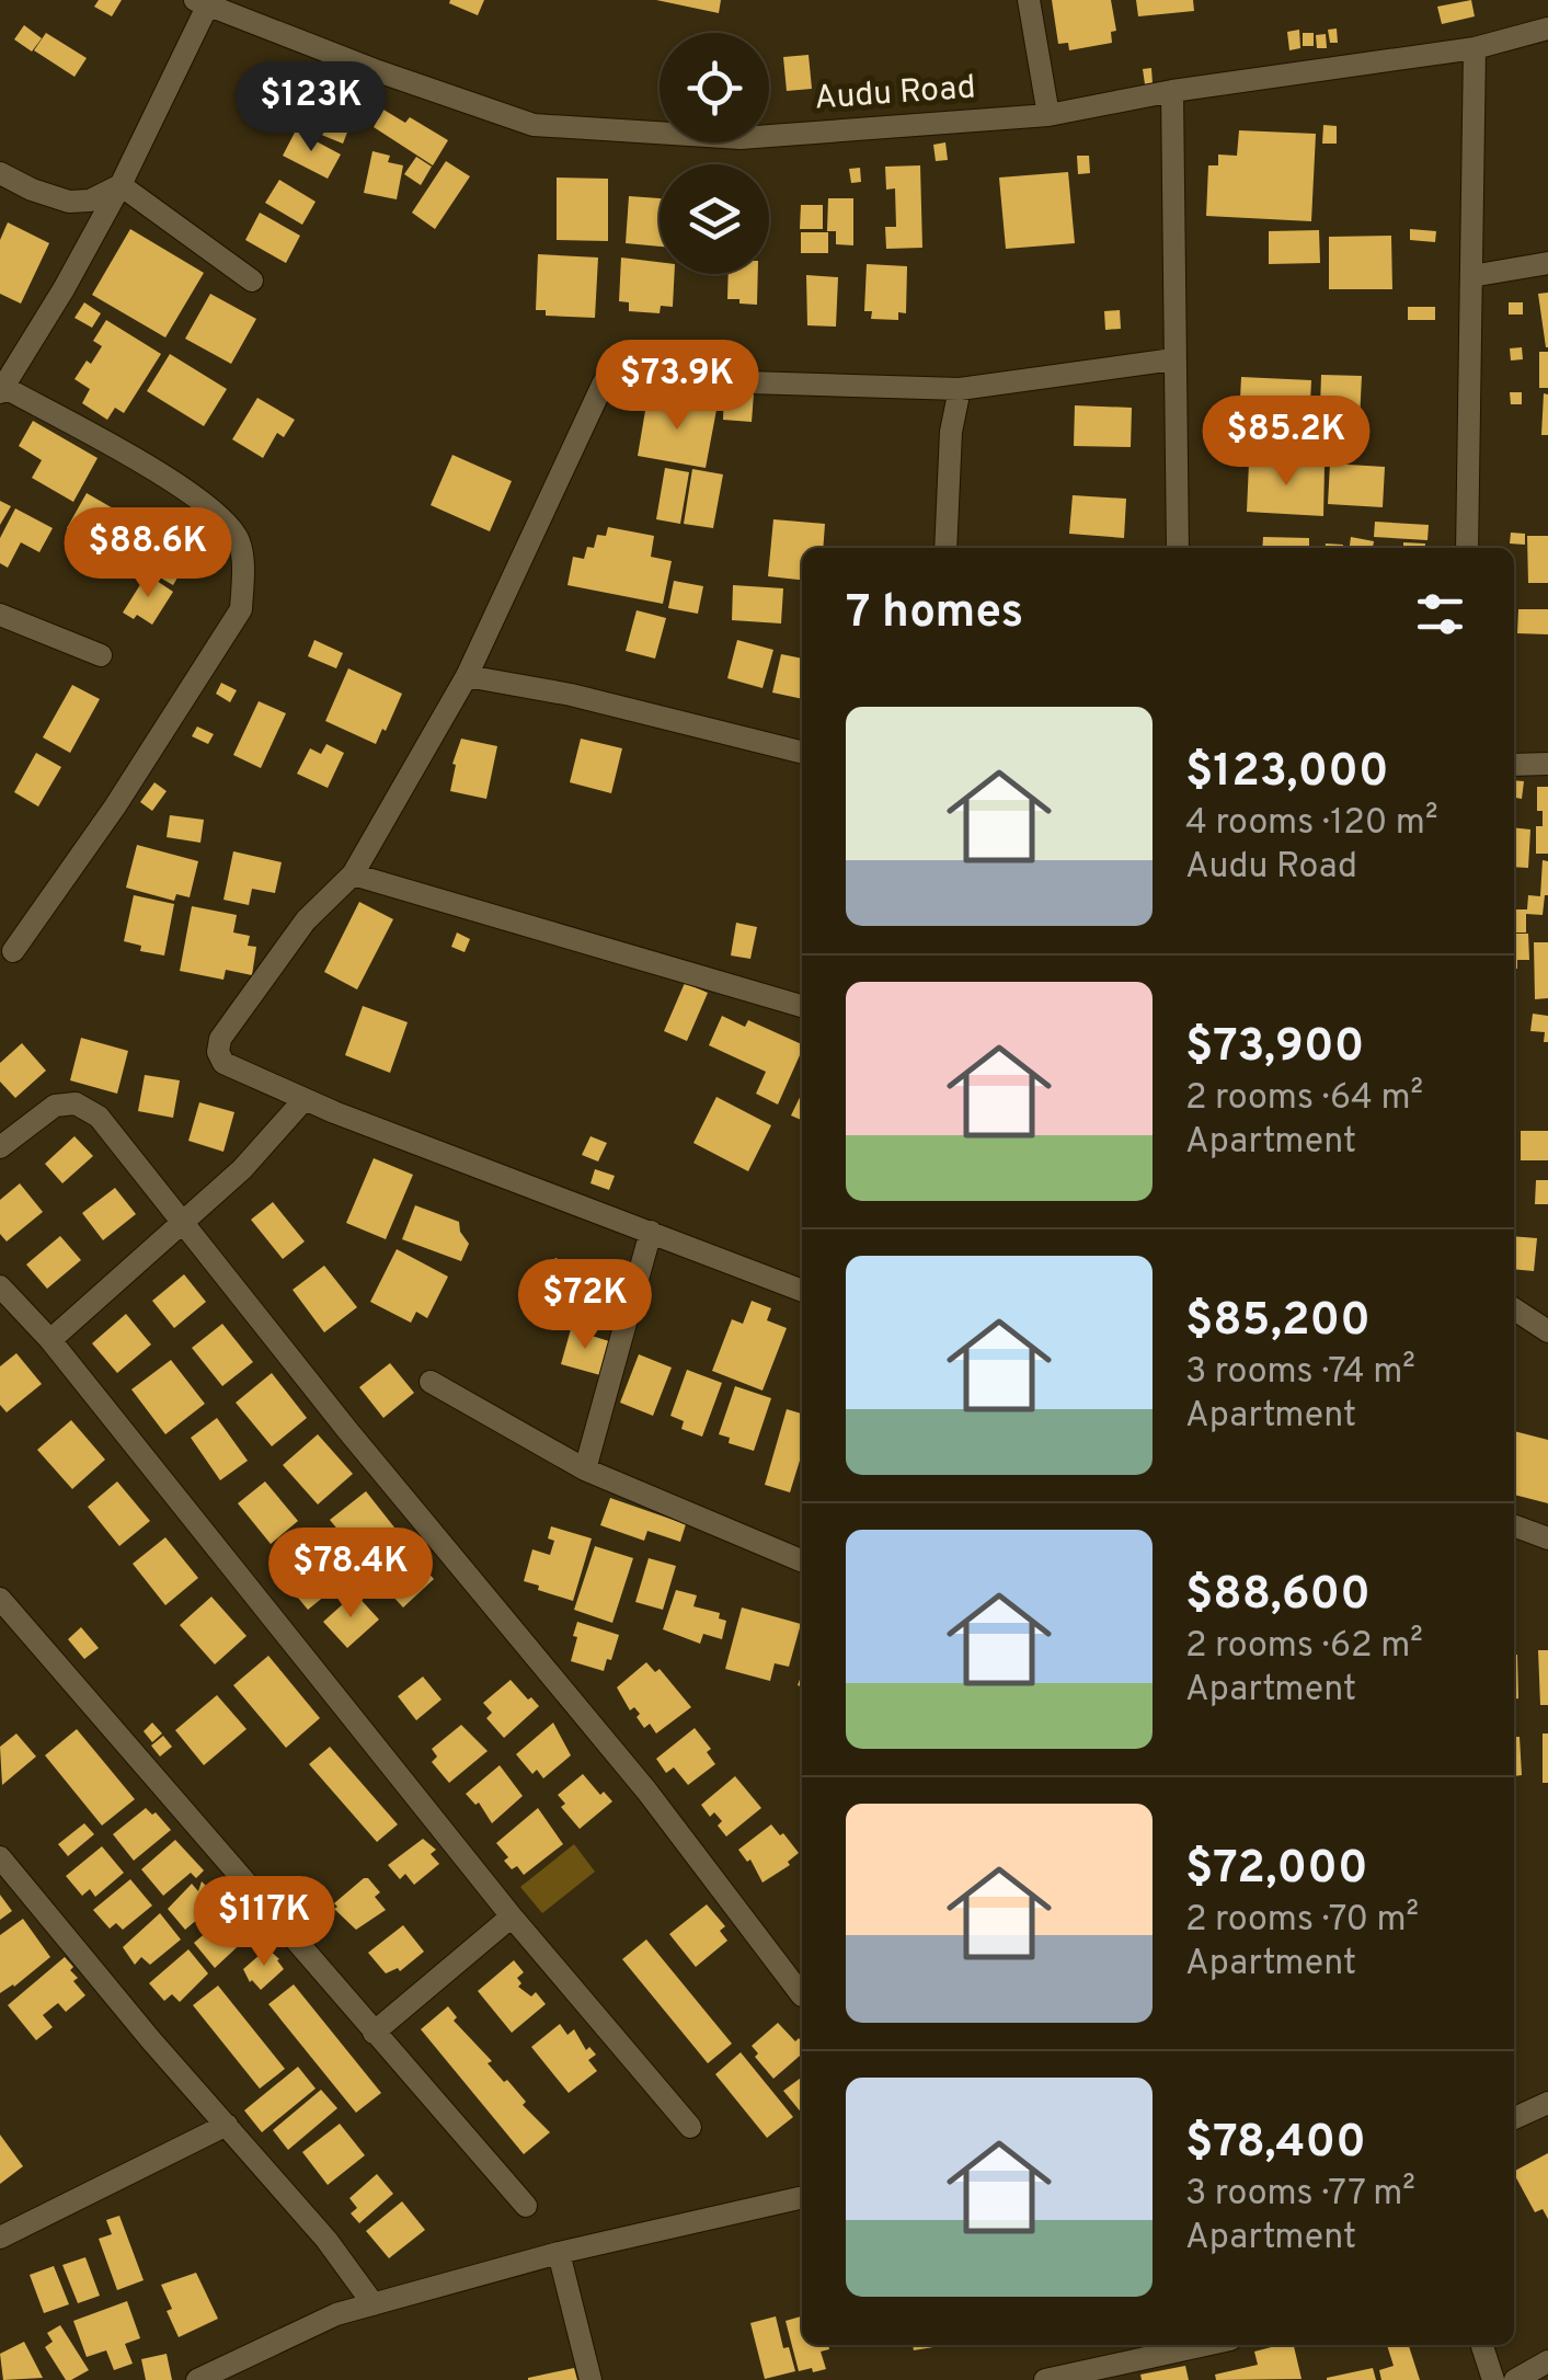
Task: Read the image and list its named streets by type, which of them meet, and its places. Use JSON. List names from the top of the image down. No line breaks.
{"streets":{"street":["Audu Road"]},"page":{"price":["$123K","$73.9K","$85.2K","$88.6K","$72K","$78.4K","$117K"],"heading":"7 homes","list":[{"name":"$123,000","note":"4 rooms · 120 m² · Audu Road"},{"name":"$73,900","note":"2 rooms · 64 m² · Apartment"},{"name":"$85,200","note":"3 rooms · 74 m² · Apartment"},{"name":"$88,600","note":"2 rooms · 62 m² · Apartment"},{"name":"$72,000","note":"2 rooms · 70 m² · Apartment"},{"name":"$78,400","note":"3 rooms · 77 m² · Apartment"}]}}
